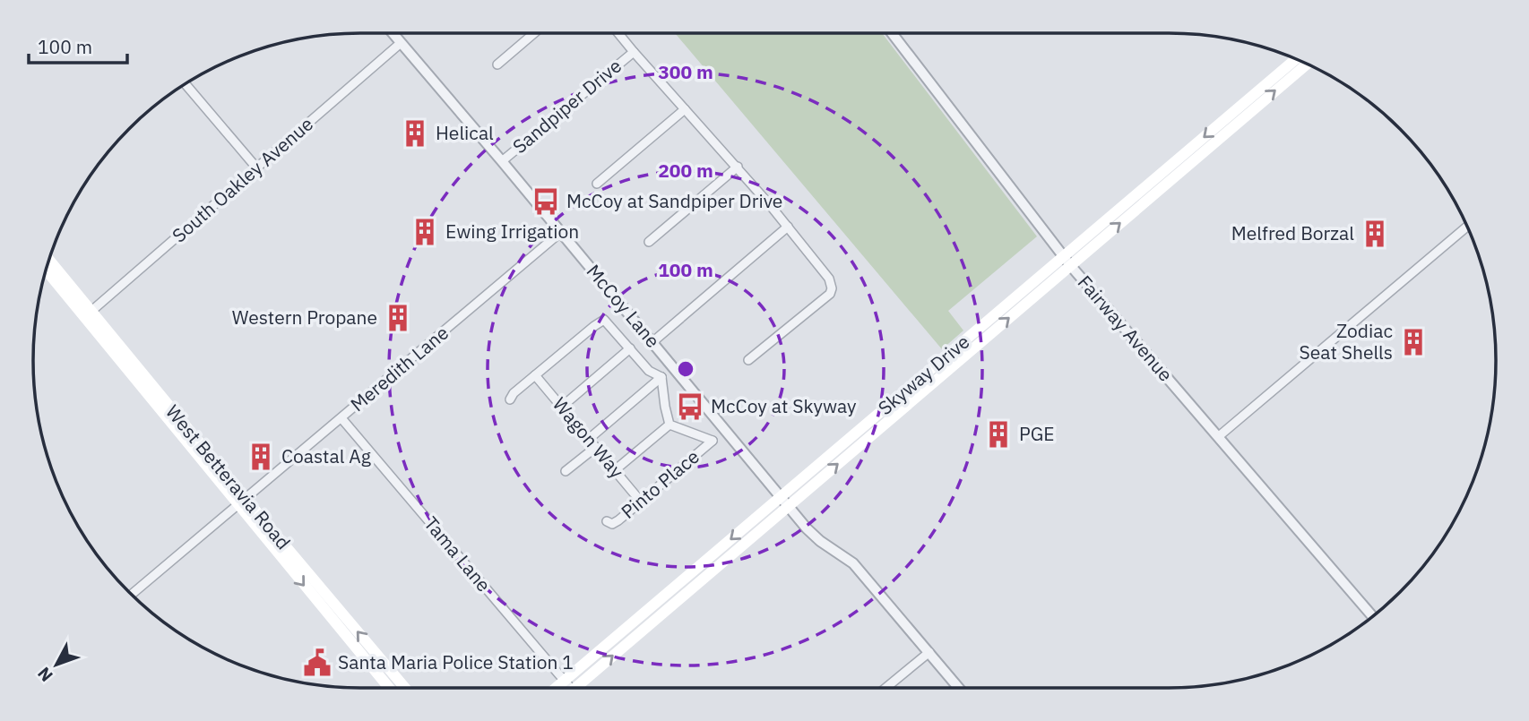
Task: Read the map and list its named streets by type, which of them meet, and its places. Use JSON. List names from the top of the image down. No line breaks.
{"streets":{"main road":["Skyway Drive","West Betteravia Road"],"street":["Sandpiper Drive","South Oakley Avenue","McCoy Lane","Fairway Avenue","Meredith Lane","Wagon Way","Pinto Place","Tama Lane"]},"crossings":[["Sandpiper Drive","McCoy Lane"],["South Oakley Avenue","McCoy Lane"],["South Oakley Avenue","West Betteravia Road"],["McCoy Lane","Meredith Lane"],["McCoy Lane","Skyway Drive"],["Fairway Avenue","Skyway Drive"],["Meredith Lane","West Betteravia Road"],["Meredith Lane","Tama Lane"],["Skyway Drive","Tama Lane"],["Wagon Way","Pinto Place"]],"places":{"building":["Helical","Ewing Irrigation","Melfred Borzal","Western Propane","Zodiac Seat Shells","PGE","Coastal Ag"],"bus stop":["McCoy at Sandpiper Drive","McCoy at Skyway"],"public building":["Santa Maria Police Station 1"]},"scale_bar":"100 m","north":"bottom left","rings":["300 m","200 m","100 m"]}
